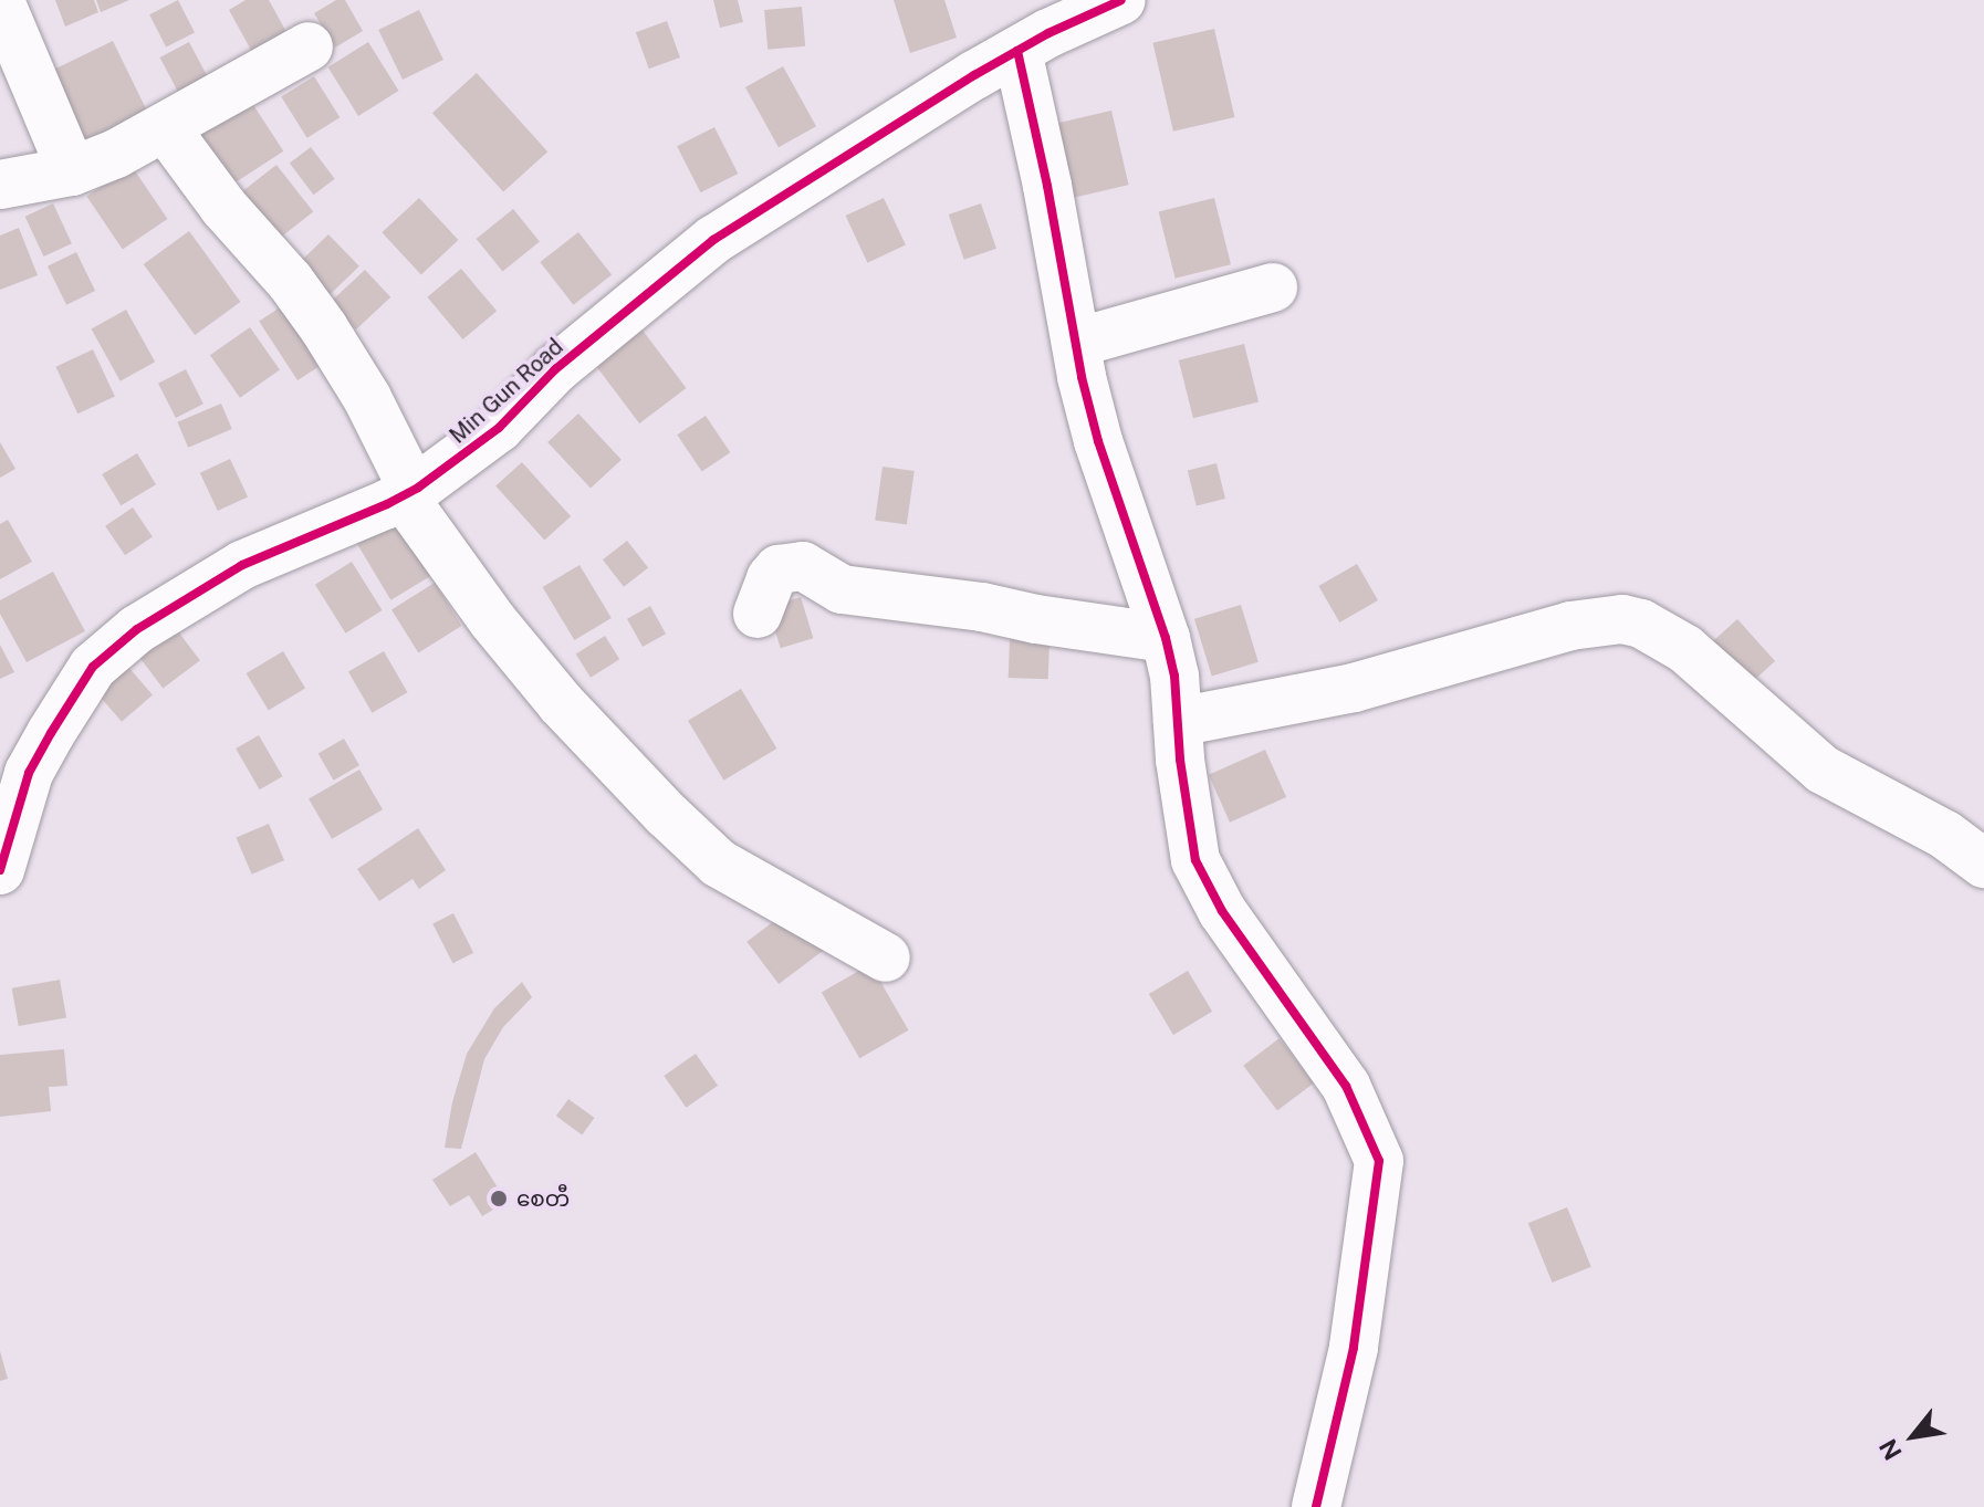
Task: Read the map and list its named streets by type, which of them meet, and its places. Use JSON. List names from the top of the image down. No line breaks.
{"streets":{"street":["Min Gun Road"]},"places":["စေတီ"],"north":"bottom left"}
